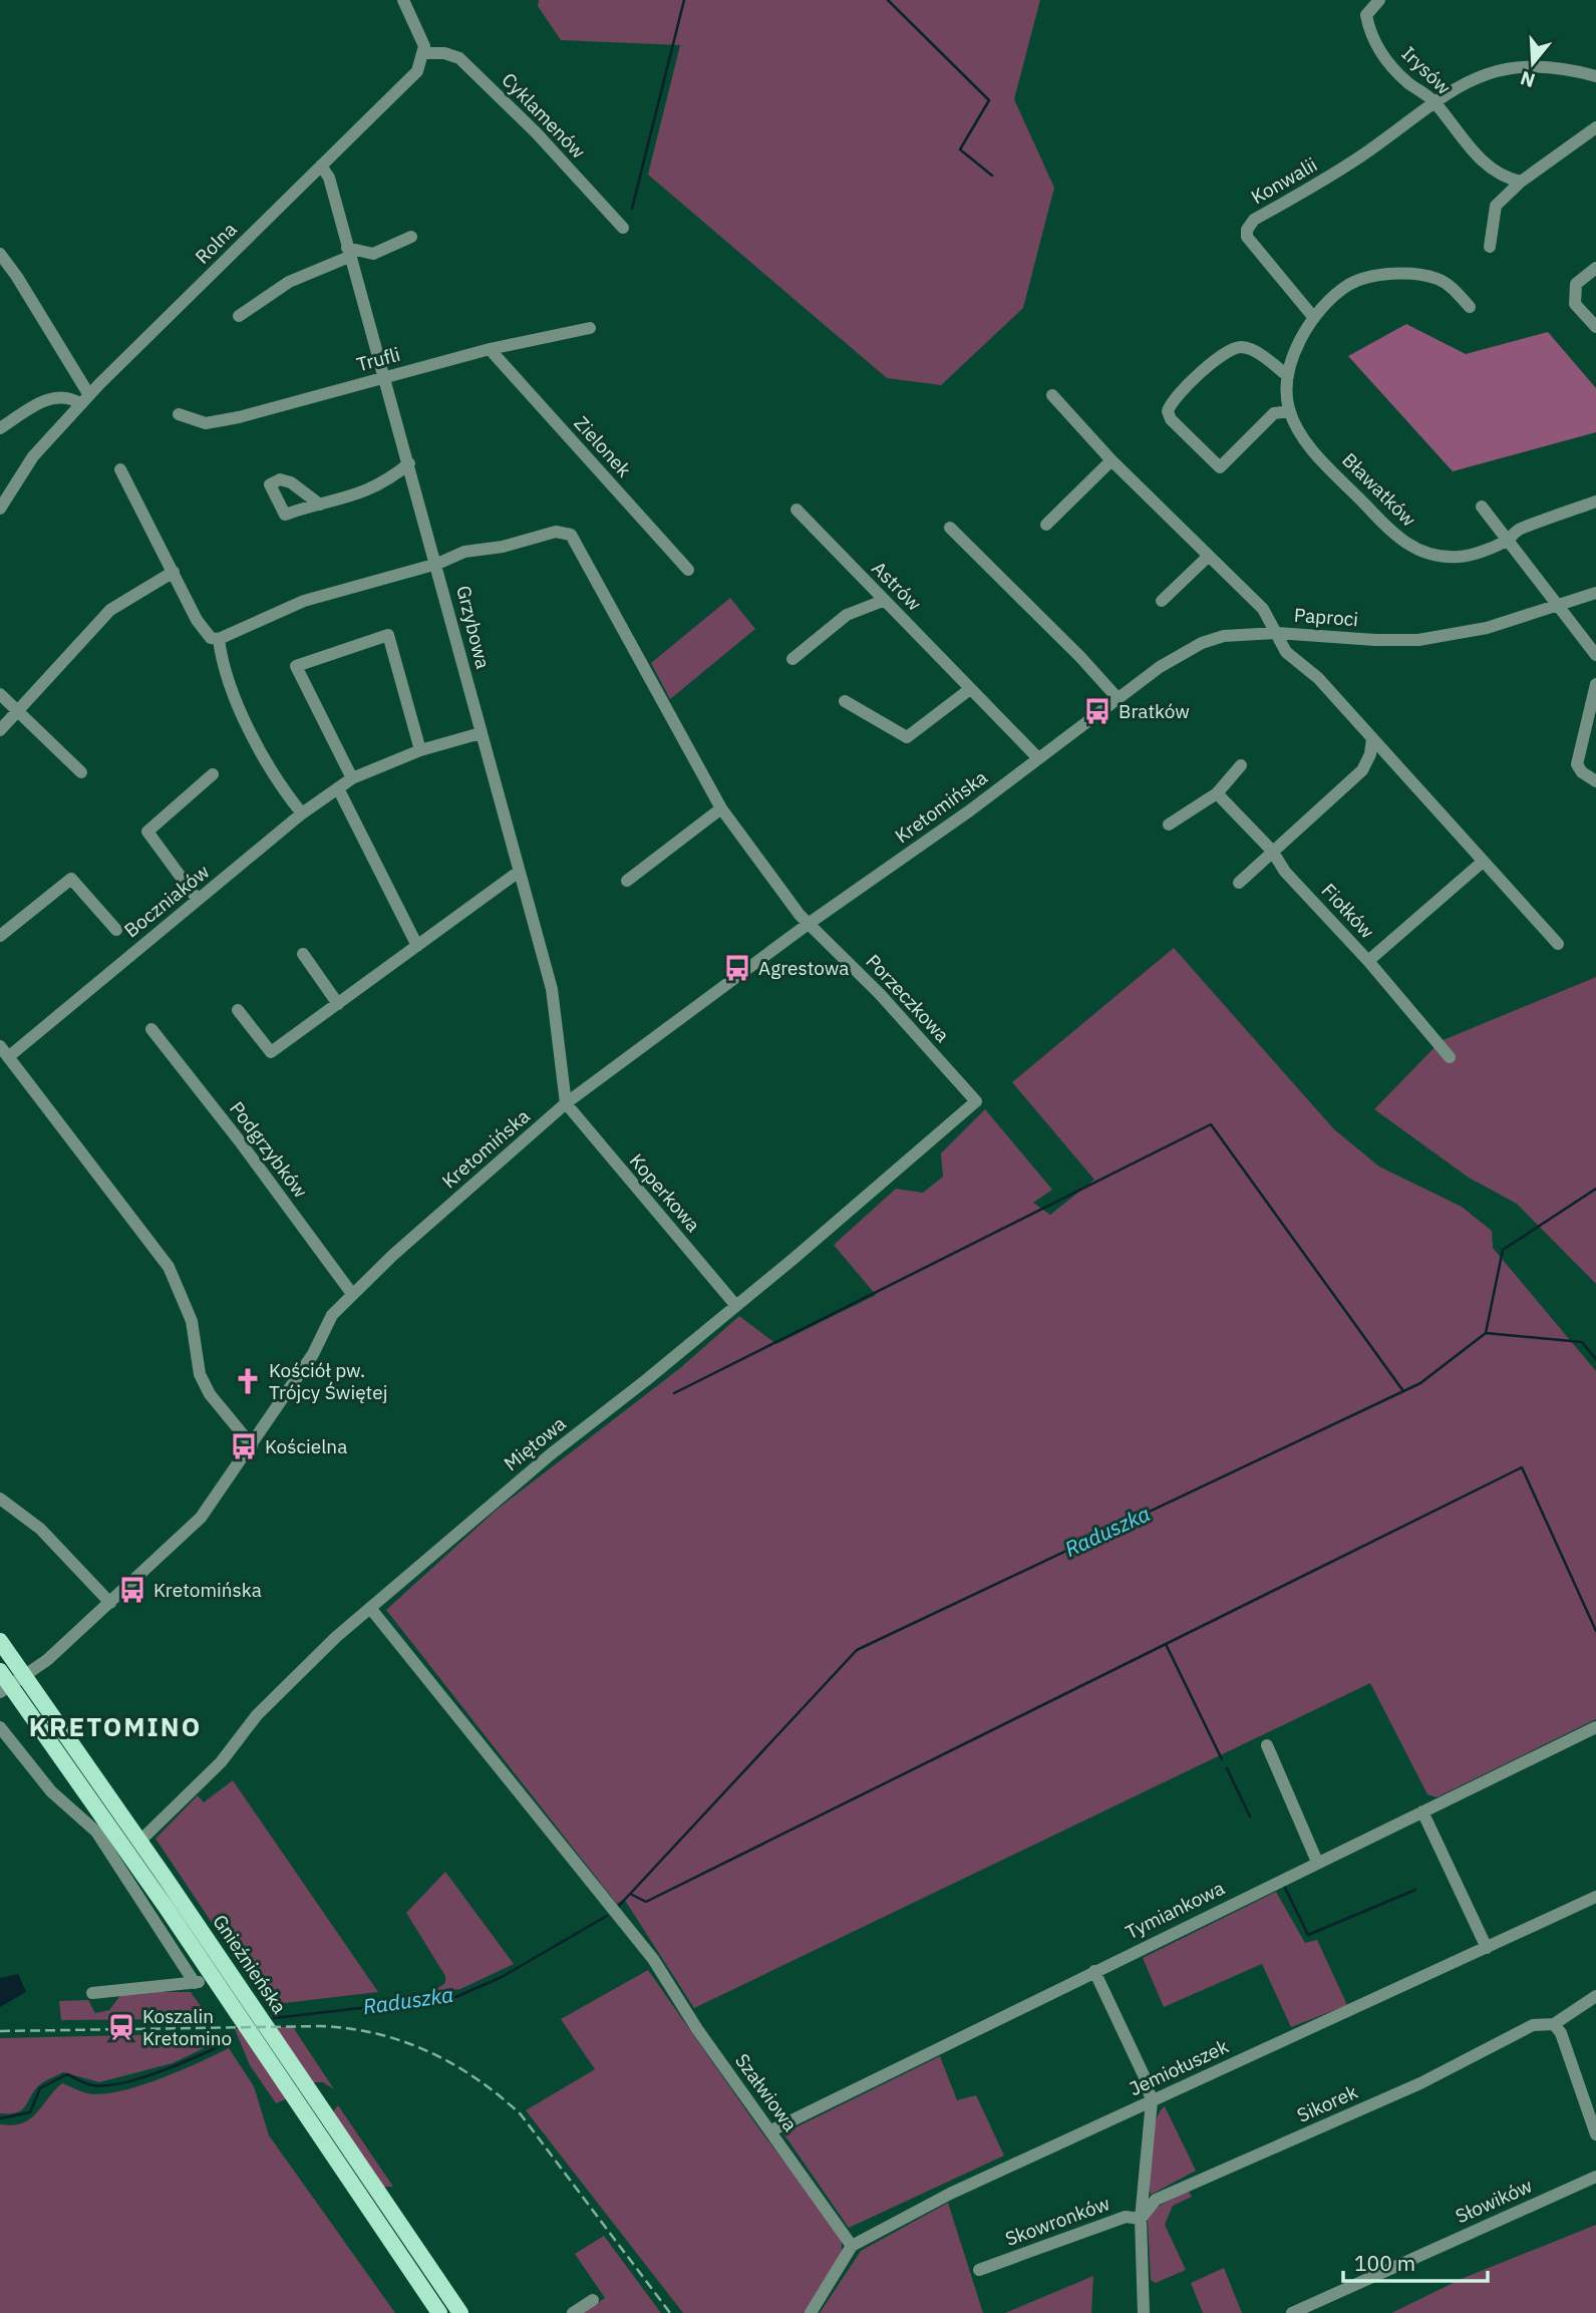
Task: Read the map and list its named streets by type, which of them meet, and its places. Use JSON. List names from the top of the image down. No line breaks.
{"streets":{"main road":["Gnieźnieńska"],"street":["Irysów","Cyklamenów","Konwalii","Rolna","Trufli","Zielonek","Bławatków","Astrów","Paproci","Grzybowa","Kretomińska","Boczniaków","Fiołków","Porzeczkowa","Podgrzybków","Koperkowa","Miętowa","Tymiankowa","Jemiołuszek","Szałwiowa","Sikorek","Słowików","Skowronków"]},"crossings":[["Irysów","Konwalii"],["Cyklamenów","Rolna"],["Konwalii","Bławatków"],["Rolna","Grzybowa"],["Trufli","Zielonek"],["Trufli","Grzybowa"],["Astrów","Kretomińska"],["Paproci","Kretomińska"],["Grzybowa","Kretomińska"],["Grzybowa","Boczniaków"],["Grzybowa","Koperkowa"],["Kretomińska","Porzeczkowa"],["Kretomińska","Podgrzybków"],["Kretomińska","Koperkowa"],["Kretomińska","Gnieźnieńska"],["Porzeczkowa","Miętowa"],["Koperkowa","Miętowa"],["Miętowa","Gnieźnieńska"],["Miętowa","Szałwiowa"],["Tymiankowa","Szałwiowa"],["Jemiołuszek","Szałwiowa"],["Sikorek","Skowronków"]],"districts":["KRETOMINO"],"water":["Raduszka"],"places":{"bus stop":["Bratków","Agrestowa","Kościelna","Kretomińska"],"church":["Kościół pw. Trójcy Świętej"],"station":["Koszalin Kretomino"]},"scale_bar":"100 m","north":"bottom"}
